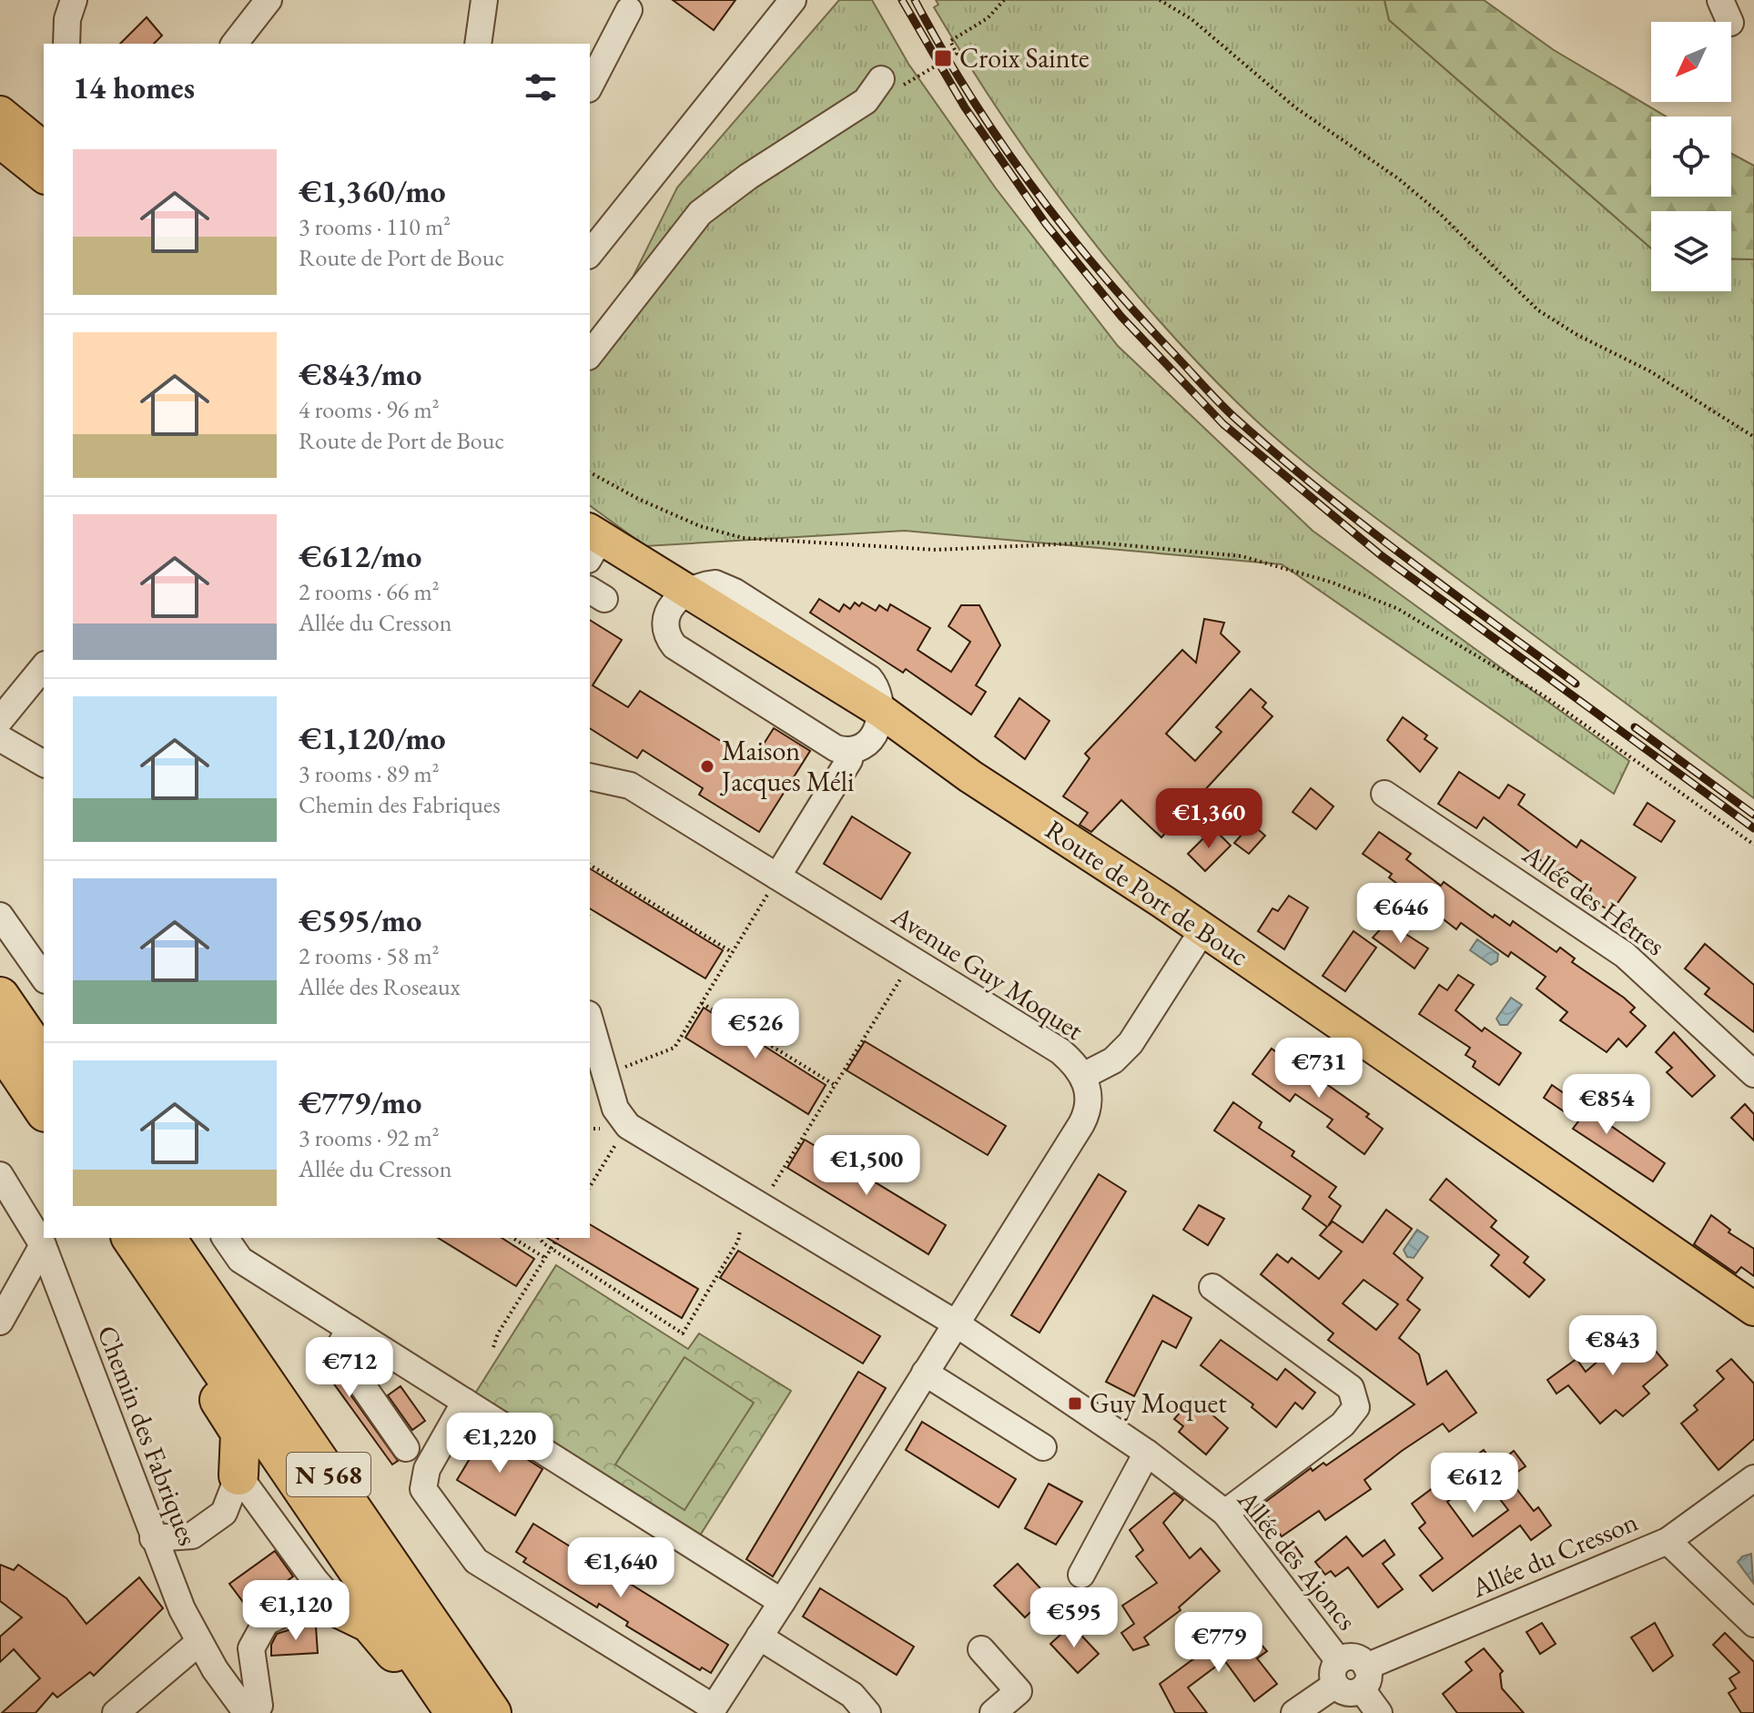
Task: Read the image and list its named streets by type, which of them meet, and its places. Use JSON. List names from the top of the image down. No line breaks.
{"streets":{"highway":["N 568"],"main road":["Route de Port de Bouc"],"street":["Allée des Hêtres","Avenue Guy Moquet","Chemin des Fabriques","Allée du Cresson","Allée des Ajoncs"]},"crossings":[["Avenue Guy Moquet","Allée des Ajoncs"]],"places":{"transit":["Croix Sainte","Guy Moquet"],"other":["Maison Jacques Méli"]},"north":"bottom left","page":{"heading":"14 homes","list":[{"name":"€1,360/mo","note":"3 rooms · 110 m² · Route de Port de Bouc"},{"name":"€843/mo","note":"4 rooms · 96 m² · Route de Port de Bouc"},{"name":"€612/mo","note":"2 rooms · 66 m² · Allée du Cresson"},{"name":"€1,120/mo","note":"3 rooms · 89 m² · Chemin des Fabriques"},{"name":"€595/mo","note":"2 rooms · 58 m² · Allée des Roseaux"},{"name":"€779/mo","note":"3 rooms · 92 m² · Allée du Cresson"}],"price":["€1,360","€646","€526","€731","€854","€1,500","€843","€712","€1,220","€612","€1,640","€1,120","€595","€779"]}}
